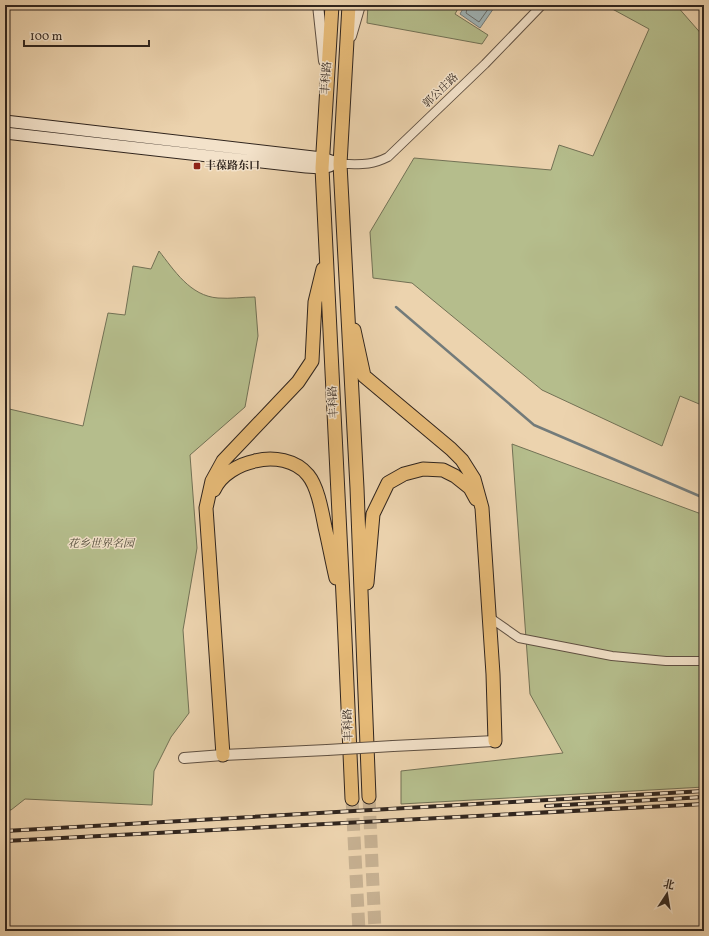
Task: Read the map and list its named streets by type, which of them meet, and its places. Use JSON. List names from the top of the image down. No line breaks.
{"streets":{"main road":["丰科路"],"street":["郭公庄路"]},"crossings":[["丰科路","郭公庄路"]],"parks":["花乡世界名园"],"places":{"transit":["丰葆路东口"]},"scale_bar":"100 m","north":"top"}
